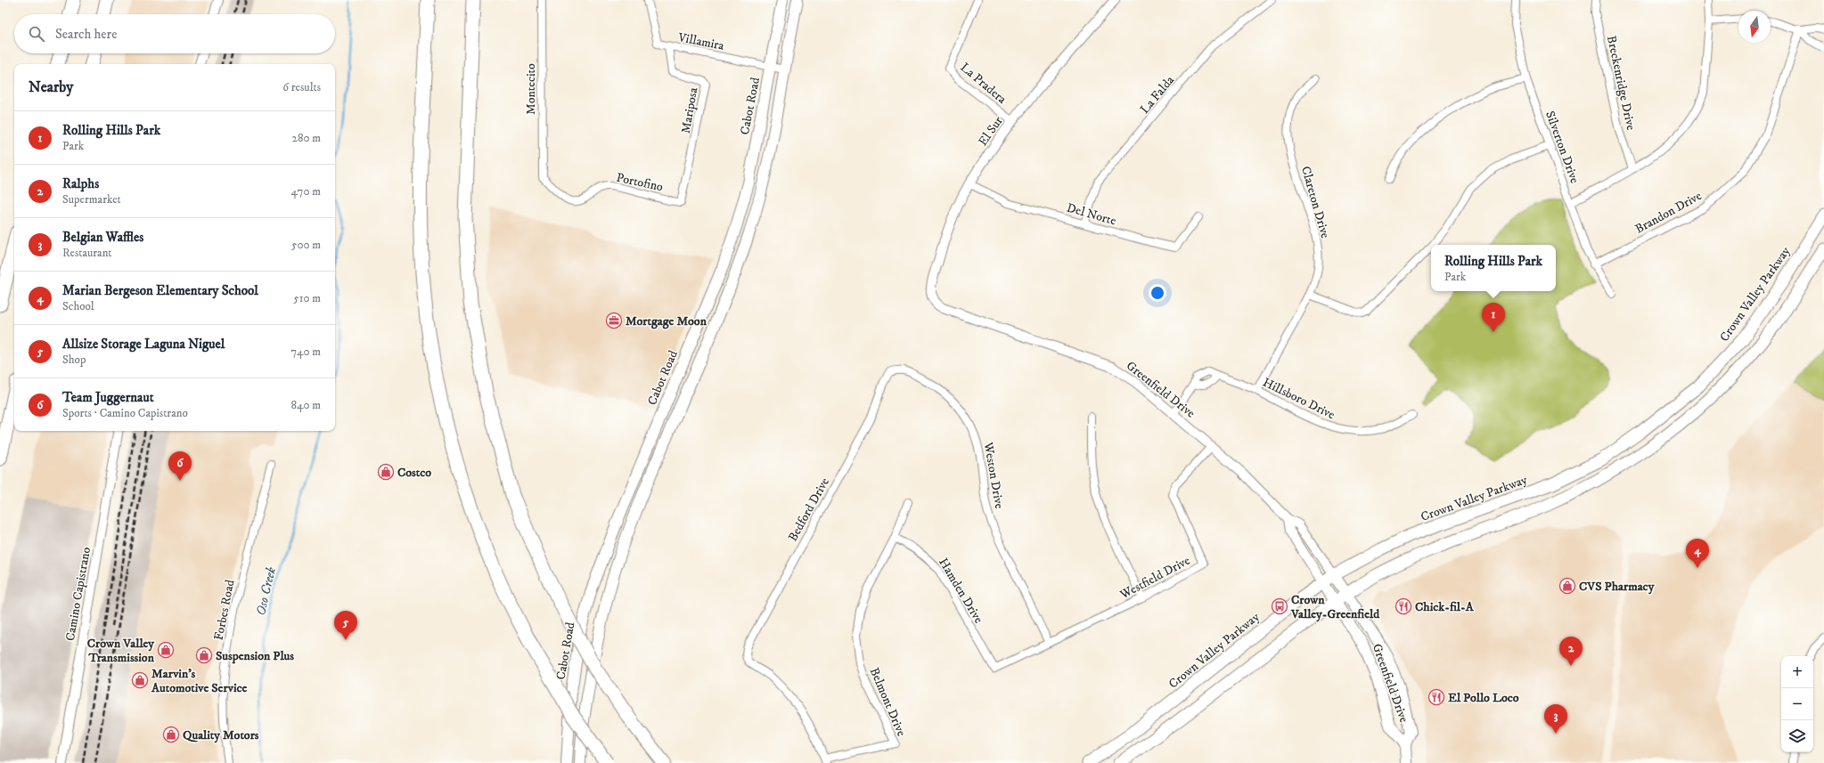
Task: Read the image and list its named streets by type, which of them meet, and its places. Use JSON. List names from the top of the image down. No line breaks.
{"streets":{"main road":["Cabot Road","Crown Valley Parkway","Greenfield Drive"],"street":["Villamira","La Pradera","Breckenridge Drive","Montecito","La Falda","Mariposa","El Sur","Silverton Drive","Portofino","Clareton Drive","Brandon Drive","Del Norte","Hillsboro Drive","Weston Drive","Bedford Drive","Westfield Drive","Hamden Drive","Camino Capistrano","Forbes Road","Belmont Drive"]},"crossings":[["Villamira","Cabot Road"],["Villamira","Mariposa"],["La Pradera","El Sur"],["Montecito","Portofino"],["La Falda","Del Norte"],["Mariposa","Portofino"],["El Sur","Del Norte"],["El Sur","Greenfield Drive"],["Silverton Drive","Brandon Drive"],["Clareton Drive","Hillsboro Drive"],["Crown Valley Parkway","Greenfield Drive"],["Greenfield Drive","Hillsboro Drive"],["Greenfield Drive","Westfield Drive"],["Weston Drive","Bedford Drive"],["Weston Drive","Westfield Drive"],["Bedford Drive","Belmont Drive"],["Westfield Drive","Hamden Drive"],["Hamden Drive","Belmont Drive"]],"water":["Oso Creek"],"places":{"office":["Mortgage Moon"],"shop":["Costco","CVS Pharmacy","Crown Valley Transmission","Suspension Plus","Marvin's Automotive Service","Quality Motors"],"bus stop":["Crown Valley-Greenfield"],"restaurant":["Chick-fil-A","El Pollo Loco"]},"north":"bottom","page":{"search":"Search here","heading":["Nearby","6 results"],"list":[{"mark":"1","name":"Rolling Hills Park","note":"Park","value":"280 m"},{"mark":"2","name":"Ralphs","note":"Supermarket","value":"470 m"},{"mark":"3","name":"Belgian Waffles","note":"Restaurant","value":"500 m"},{"mark":"4","name":"Marian Bergeson Elementary School","note":"School","value":"510 m"},{"mark":"5","name":"Allsize Storage Laguna Niguel","note":"Shop","value":"740 m"},{"mark":"6","name":"Team Juggernaut","note":"Sports · Camino Capistrano","value":"840 m"}],"popup":["Rolling Hills Park","Park"],"pins":["1","6","4","5","2","3"],"map_buttons":["+","−"]}}
